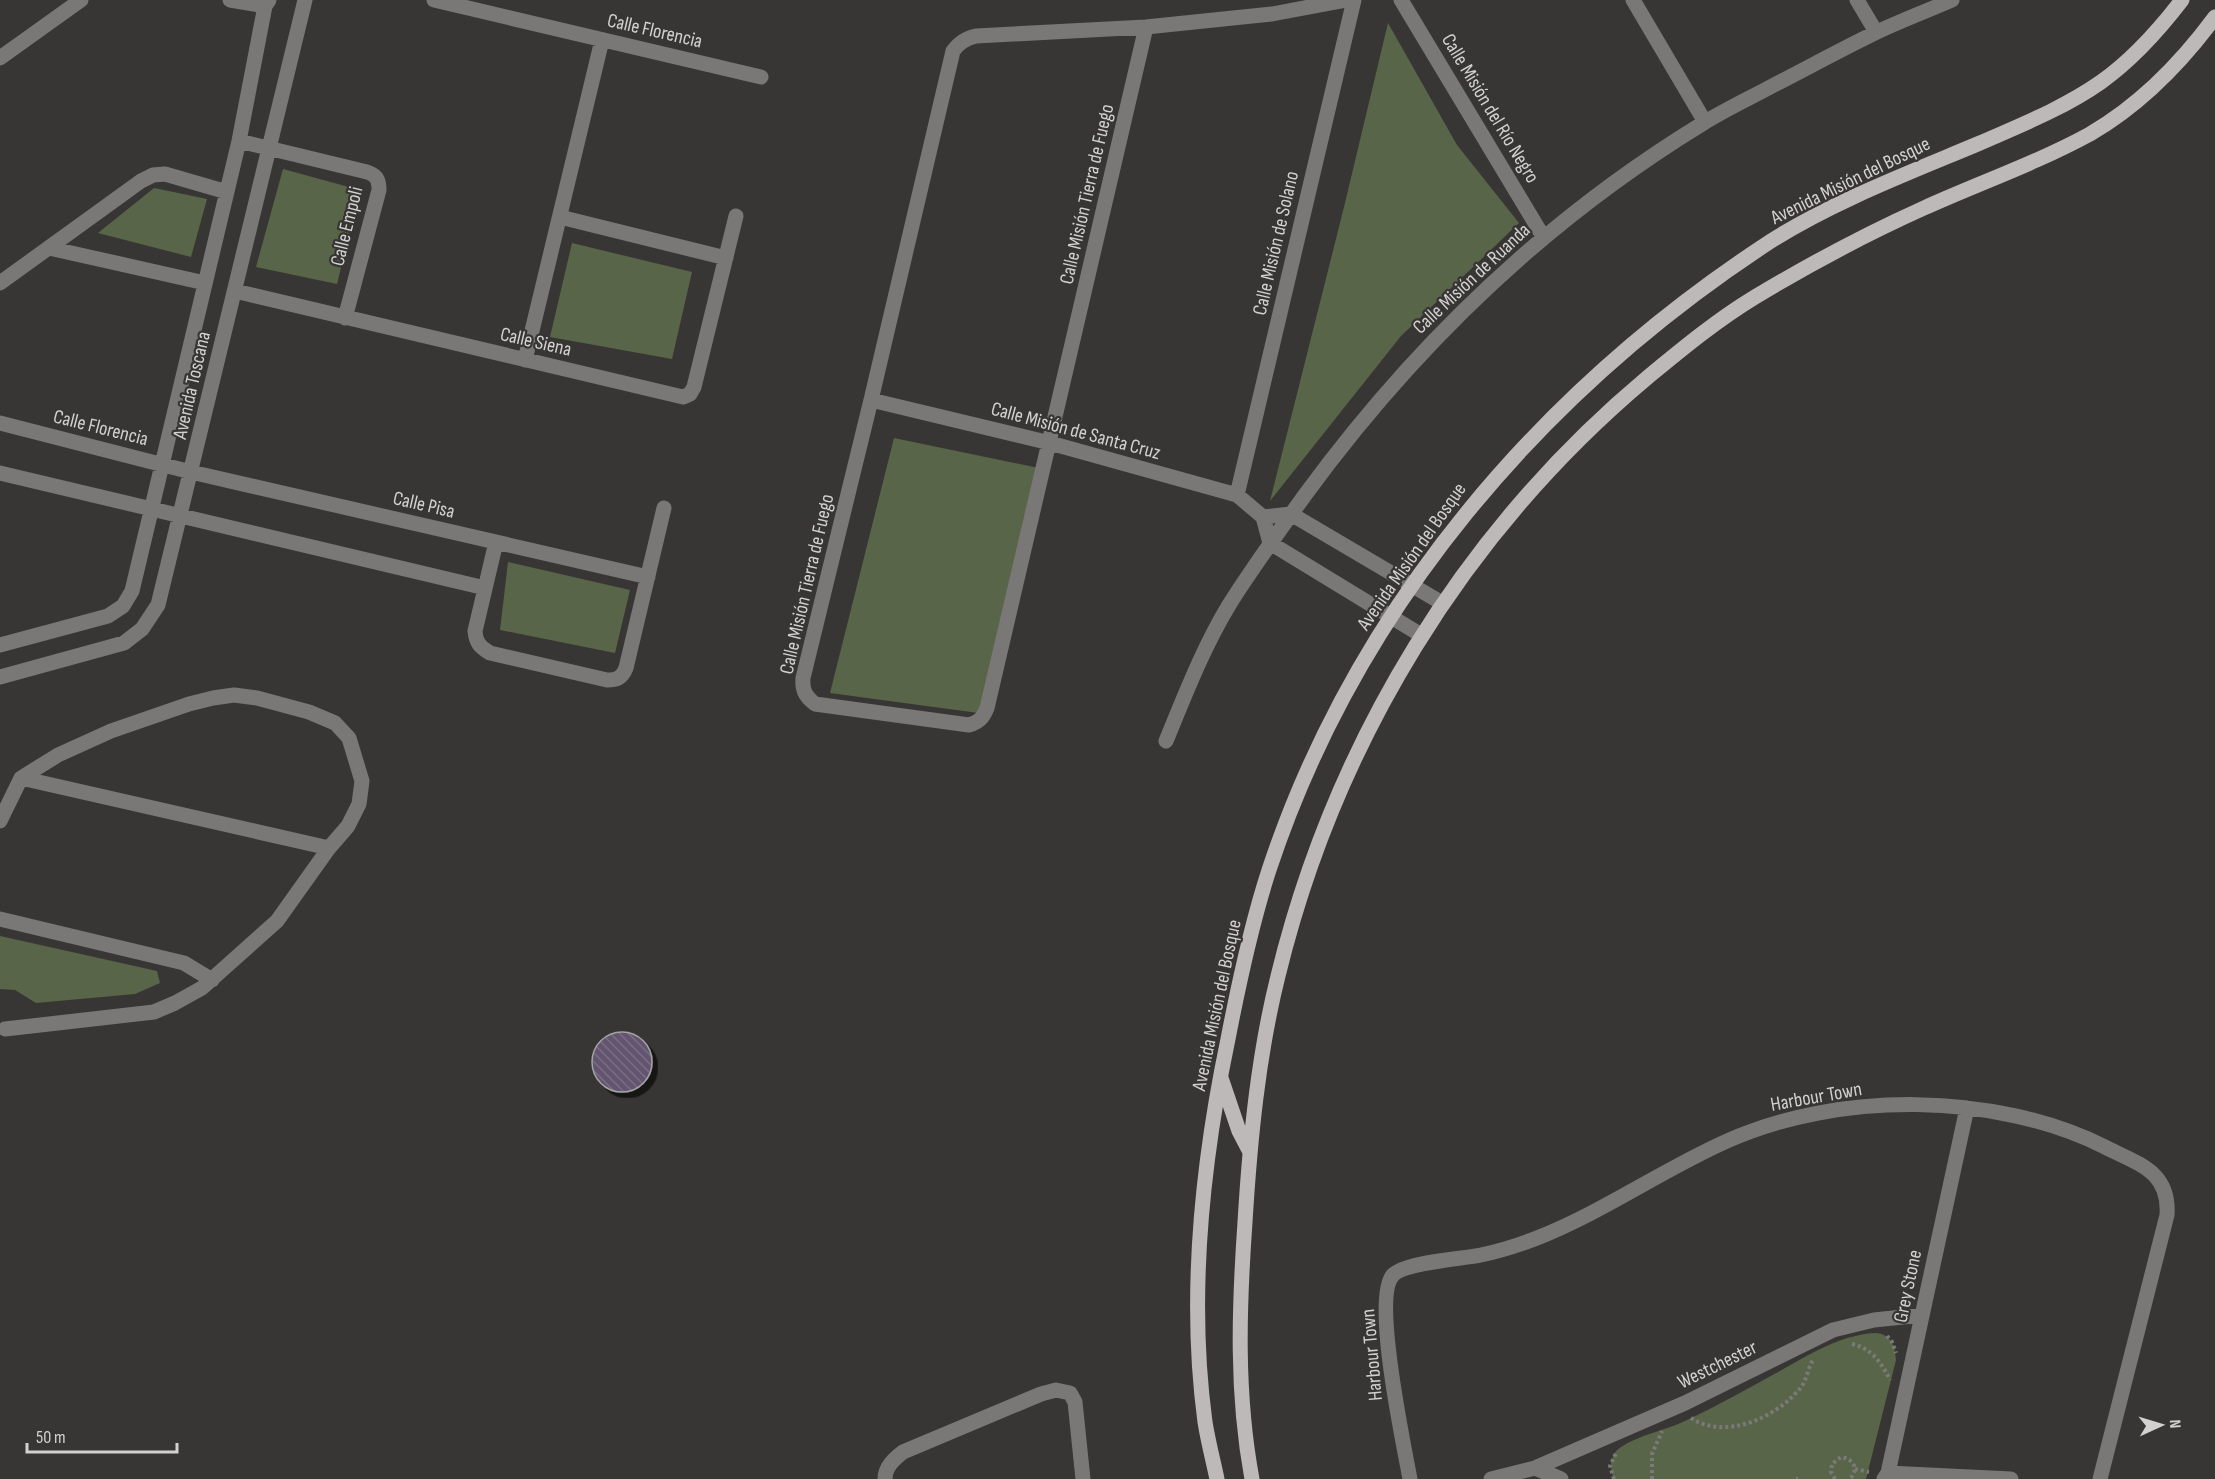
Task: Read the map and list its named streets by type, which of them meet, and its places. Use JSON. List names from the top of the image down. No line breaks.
{"streets":{"main road":["Avenida Misión del Bosque"],"street":["Calle Florencia","Calle Misión del Río Negro","Calle Misión Tierra de Fuego","Calle Empoli","Calle Misión de Solano","Calle Misión de Ruanda","Calle Siena","Avenida Toscana","Calle Misión de Santa Cruz","Calle Pisa","Harbour Town","Grey Stone","Westchester"]},"crossings":[["Calle Florencia","Avenida Toscana"],["Calle Florencia","Calle Pisa"],["Calle Misión del Río Negro","Calle Misión de Ruanda"],["Calle Misión Tierra de Fuego","Calle Misión de Santa Cruz"],["Calle Empoli","Calle Siena"],["Calle Empoli","Avenida Toscana"],["Calle Misión de Solano","Calle Misión de Santa Cruz"],["Calle Siena","Avenida Toscana"],["Avenida Toscana","Calle Pisa"],["Harbour Town","Grey Stone"],["Grey Stone","Westchester"]],"scale_bar":"50 m","north":"right"}
